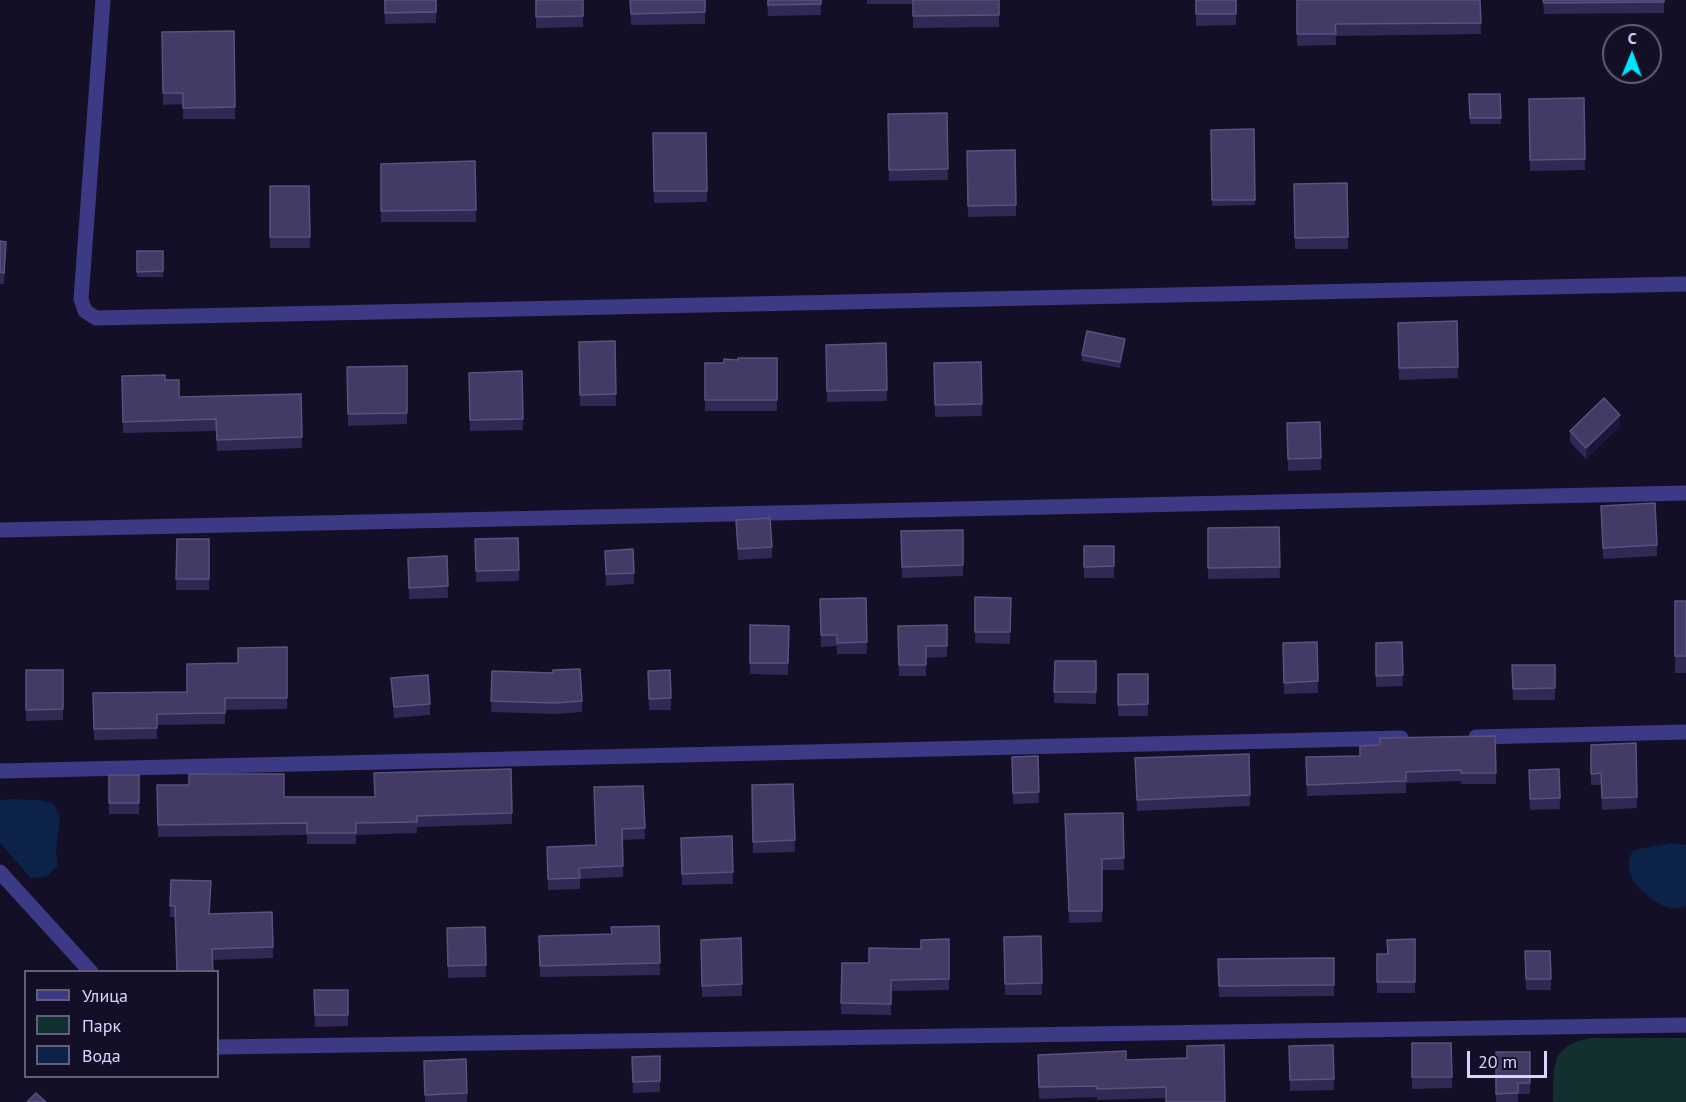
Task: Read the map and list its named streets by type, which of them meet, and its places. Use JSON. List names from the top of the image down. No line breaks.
{"legend":["Улица","Парк","Вода"],"scale_bar":"20 m","north":"top"}
